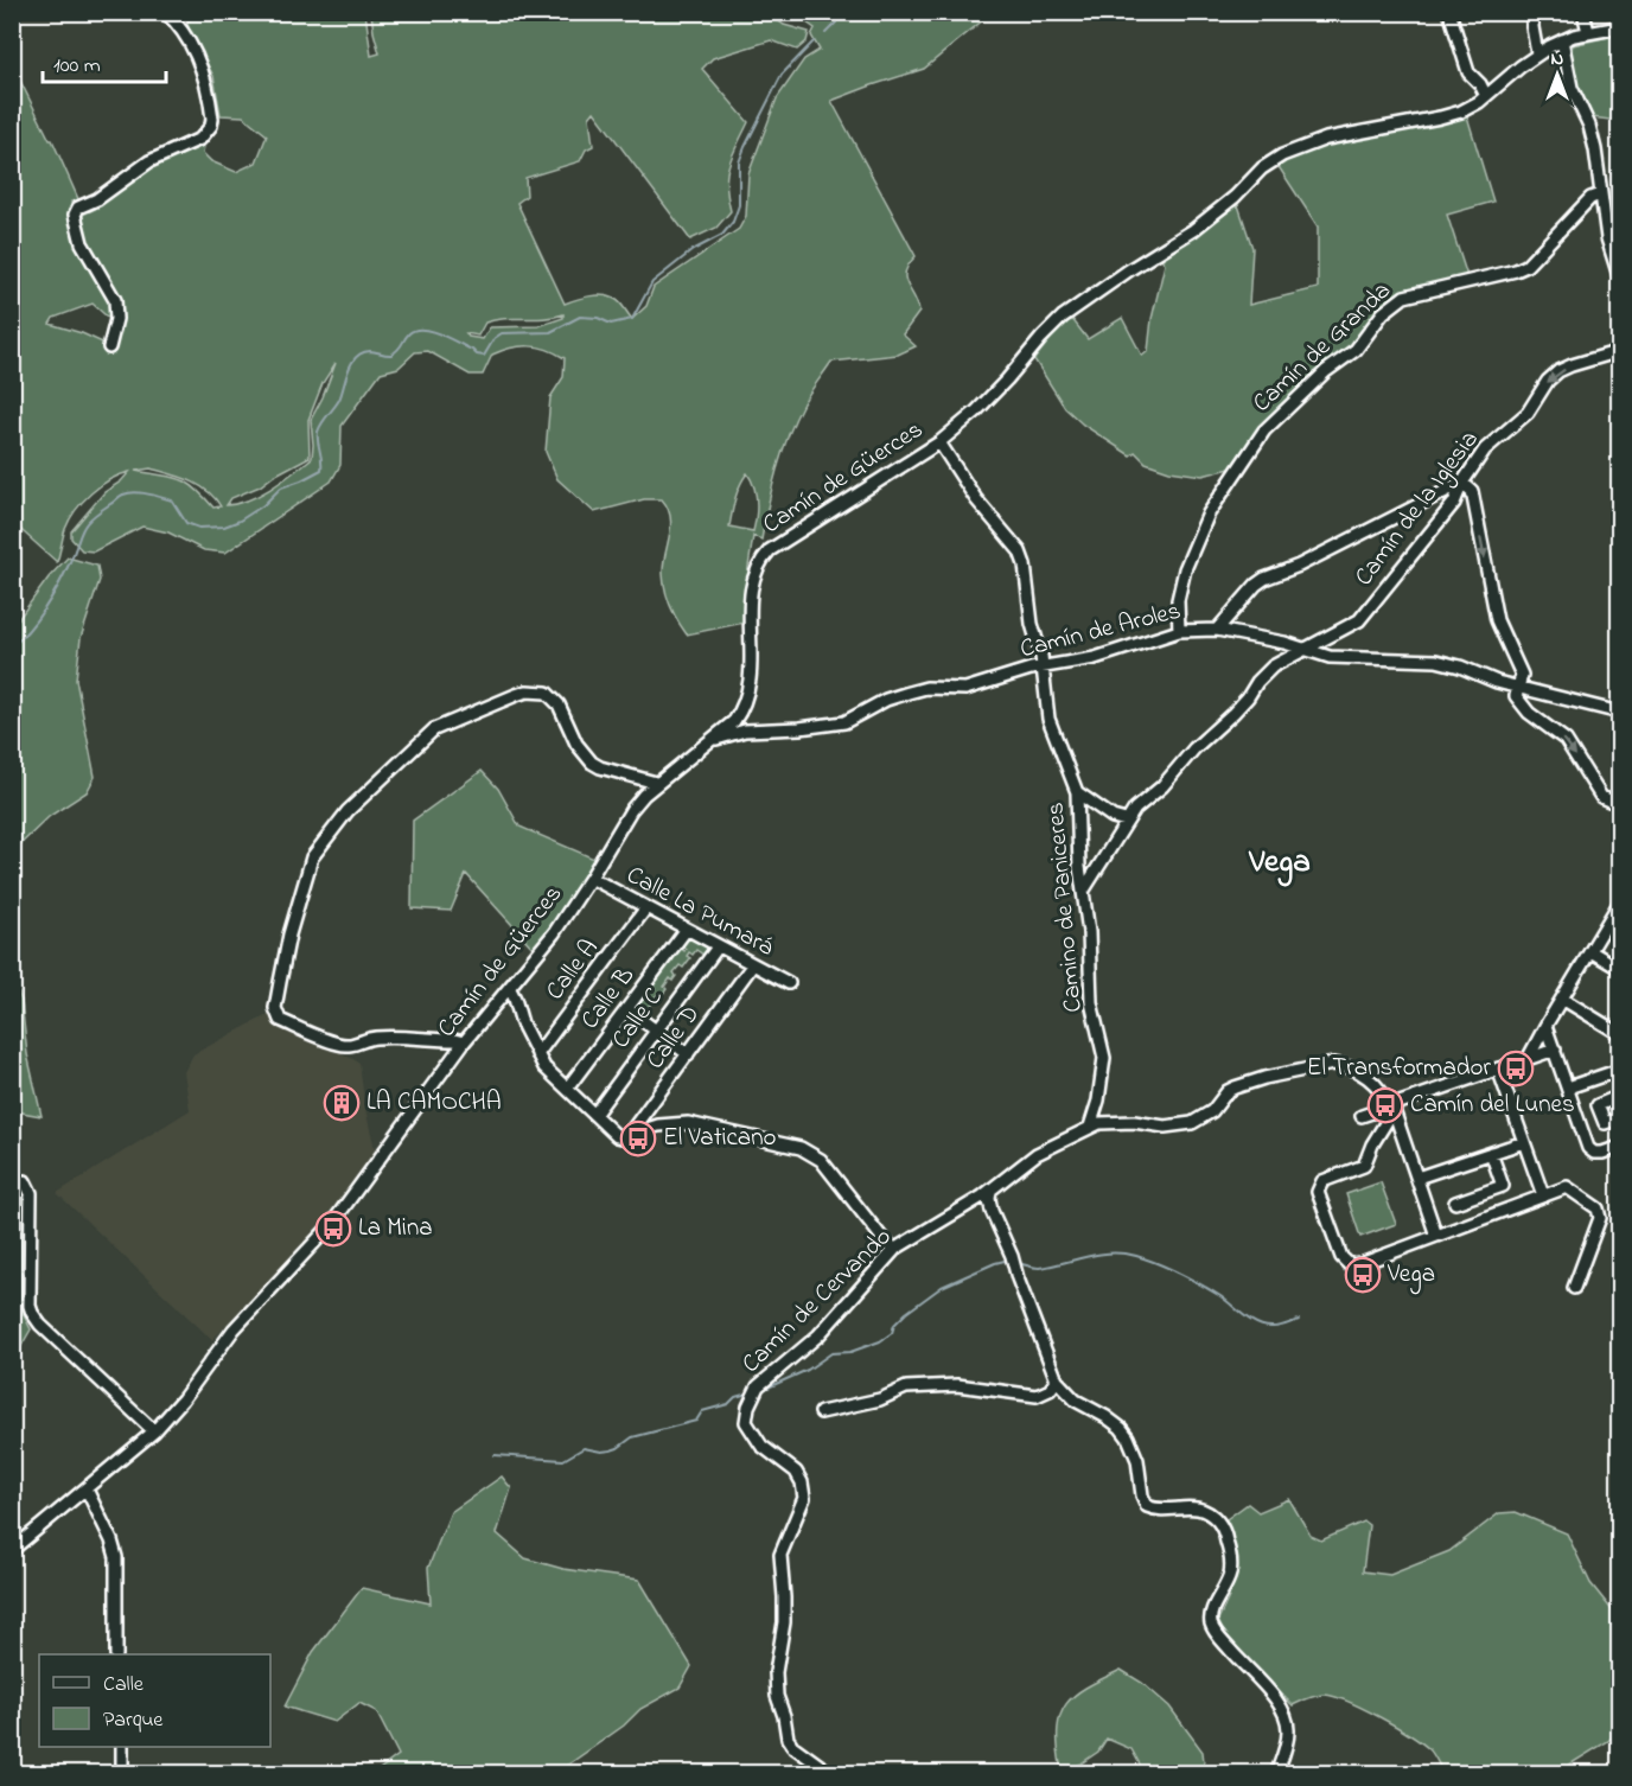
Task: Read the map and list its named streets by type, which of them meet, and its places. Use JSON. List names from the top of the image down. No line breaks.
{"streets":{"street":["Camín de Granda","Camín de Güerces","Camín de la Iglesia","Camín de Aroles","Camino de Paniceres","Calle La Pumará","Calle A","Calle B","Calle C","Calle D","Camín de Cervando"]},"crossings":[["Camín de Granda","Camín de Aroles"],["Camín de Güerces","Camín de Aroles"],["Camín de Güerces","Camino de Paniceres"],["Camín de Güerces","Calle La Pumará"],["Camín de la Iglesia","Camín de Aroles"],["Camín de la Iglesia","Camino de Paniceres"],["Camín de Aroles","Camino de Paniceres"],["Calle La Pumará","Calle D"]],"districts":["Vega"],"places":{"bus stop":["El Transformador","Camín del Lunes","El Vaticano","La Mina","Vega"],"building":["LA CAMOCHA"]},"legend":["Calle","Parque"],"scale_bar":"100 m","north":"top"}
